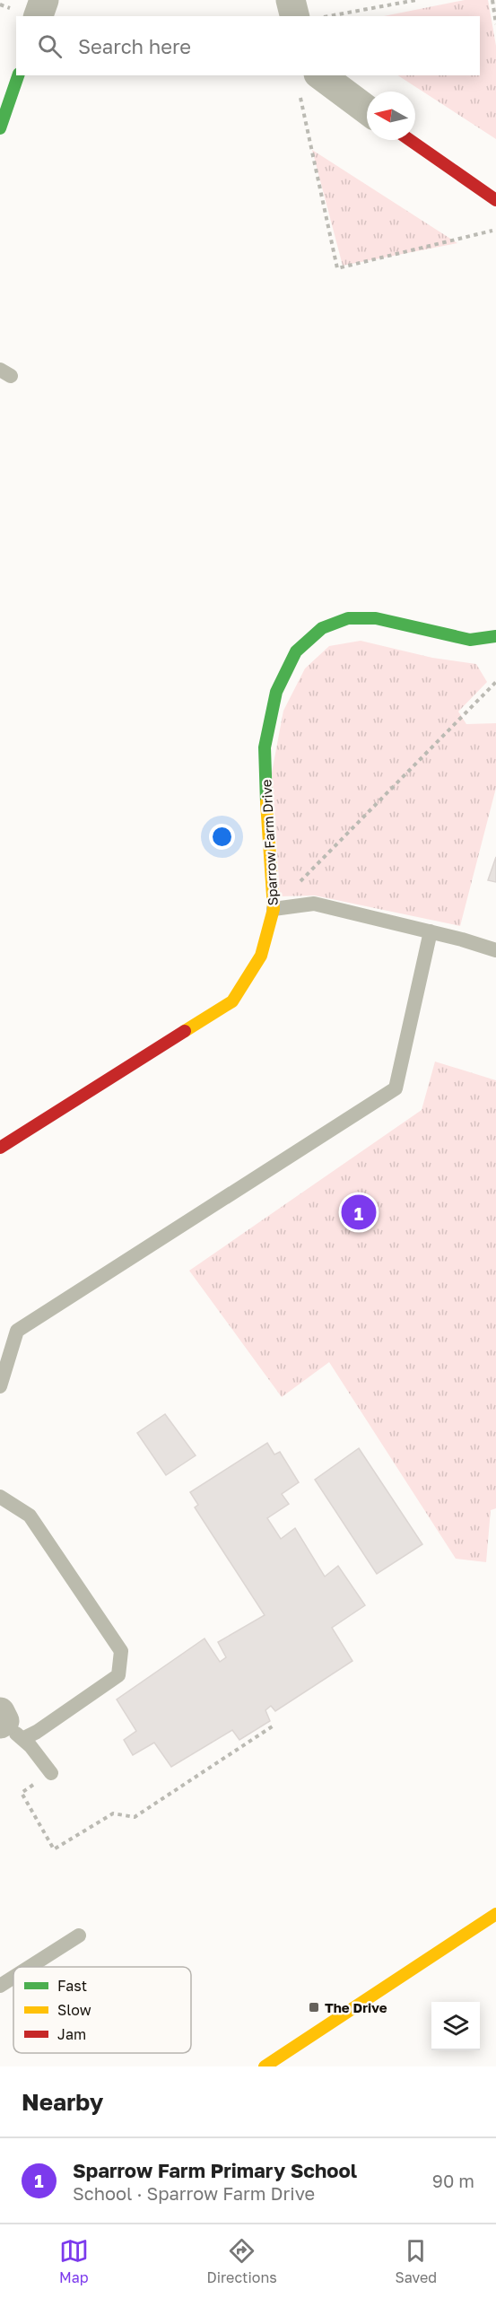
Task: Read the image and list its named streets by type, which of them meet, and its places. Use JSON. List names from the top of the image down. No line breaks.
{"streets":{"street":["Sparrow Farm Drive"]},"places":{"transit":["The Drive"]},"legend":["Fast","Slow","Jam"],"north":"left","page":{"search":"Search here","pins":"1","heading":"Nearby","list":[{"mark":"1","name":"Sparrow Farm Primary School","note":"School · Sparrow Farm Drive","value":"90 m"}],"nav":["Map","Directions","Saved"]}}
